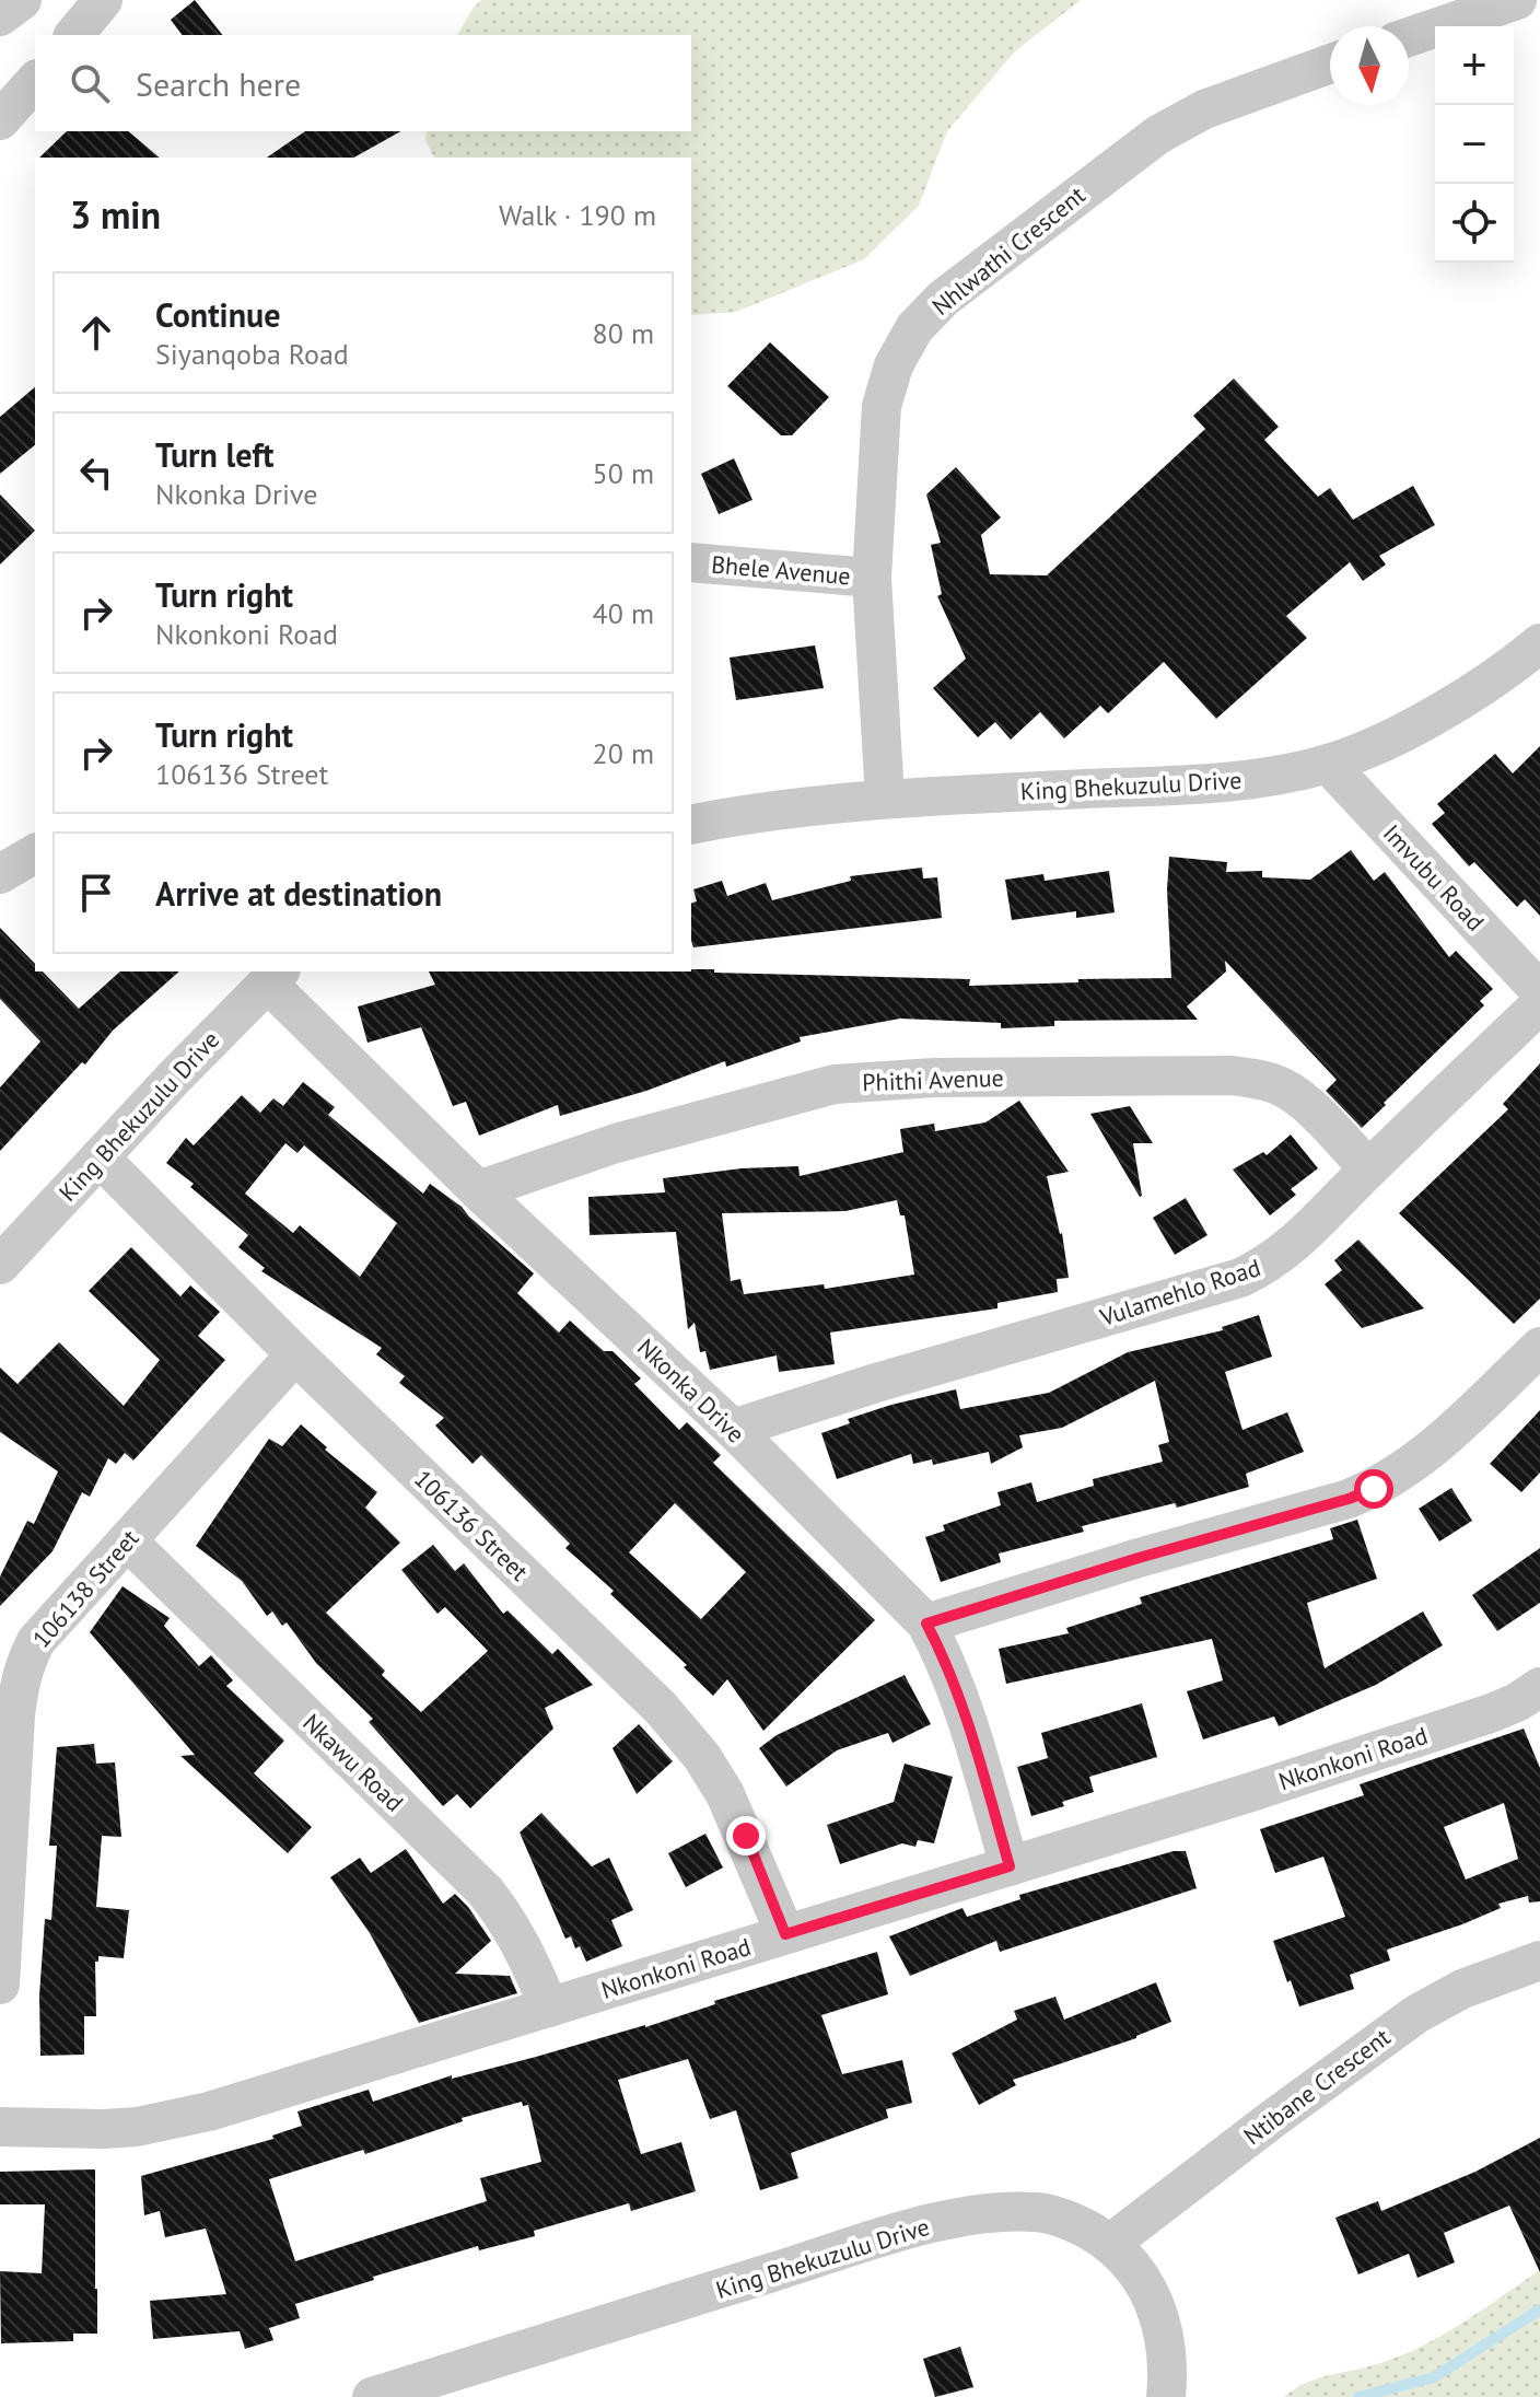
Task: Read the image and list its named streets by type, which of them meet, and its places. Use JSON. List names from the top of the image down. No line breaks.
{"streets":{"street":["Nhlwathi Crescent","Bhele Avenue","King Bhekuzulu Drive","Imvubu Road","Phithi Avenue","Vulamehlo Road","Nkonka Drive","106136 Street","106138 Street","Nkonkoni Road","Nkawu Road","Ntibane Crescent"]},"crossings":[["Nhlwathi Crescent","Bhele Avenue"],["Nhlwathi Crescent","King Bhekuzulu Drive"],["King Bhekuzulu Drive","Imvubu Road"],["King Bhekuzulu Drive","Nkonka Drive"],["King Bhekuzulu Drive","106136 Street"],["King Bhekuzulu Drive","Ntibane Crescent"],["Phithi Avenue","Vulamehlo Road"],["Phithi Avenue","Nkonka Drive"],["Vulamehlo Road","Nkonka Drive"],["Nkonka Drive","Nkonkoni Road"],["106136 Street","106138 Street"],["106136 Street","Nkonkoni Road"],["106138 Street","Nkawu Road"],["Nkonkoni Road","Nkawu Road"]],"north":"bottom","page":{"map_buttons":["+","−"],"search":"Search here","heading":["3 min","Walk · 190 m"],"list":[["Continue","Siyanqoba Road","80 m"],["Turn left","Nkonka Drive","50 m"],["Turn right","Nkonkoni Road","40 m"],["Turn right","106136 Street","20 m"],"Arrive at destination"]}}
